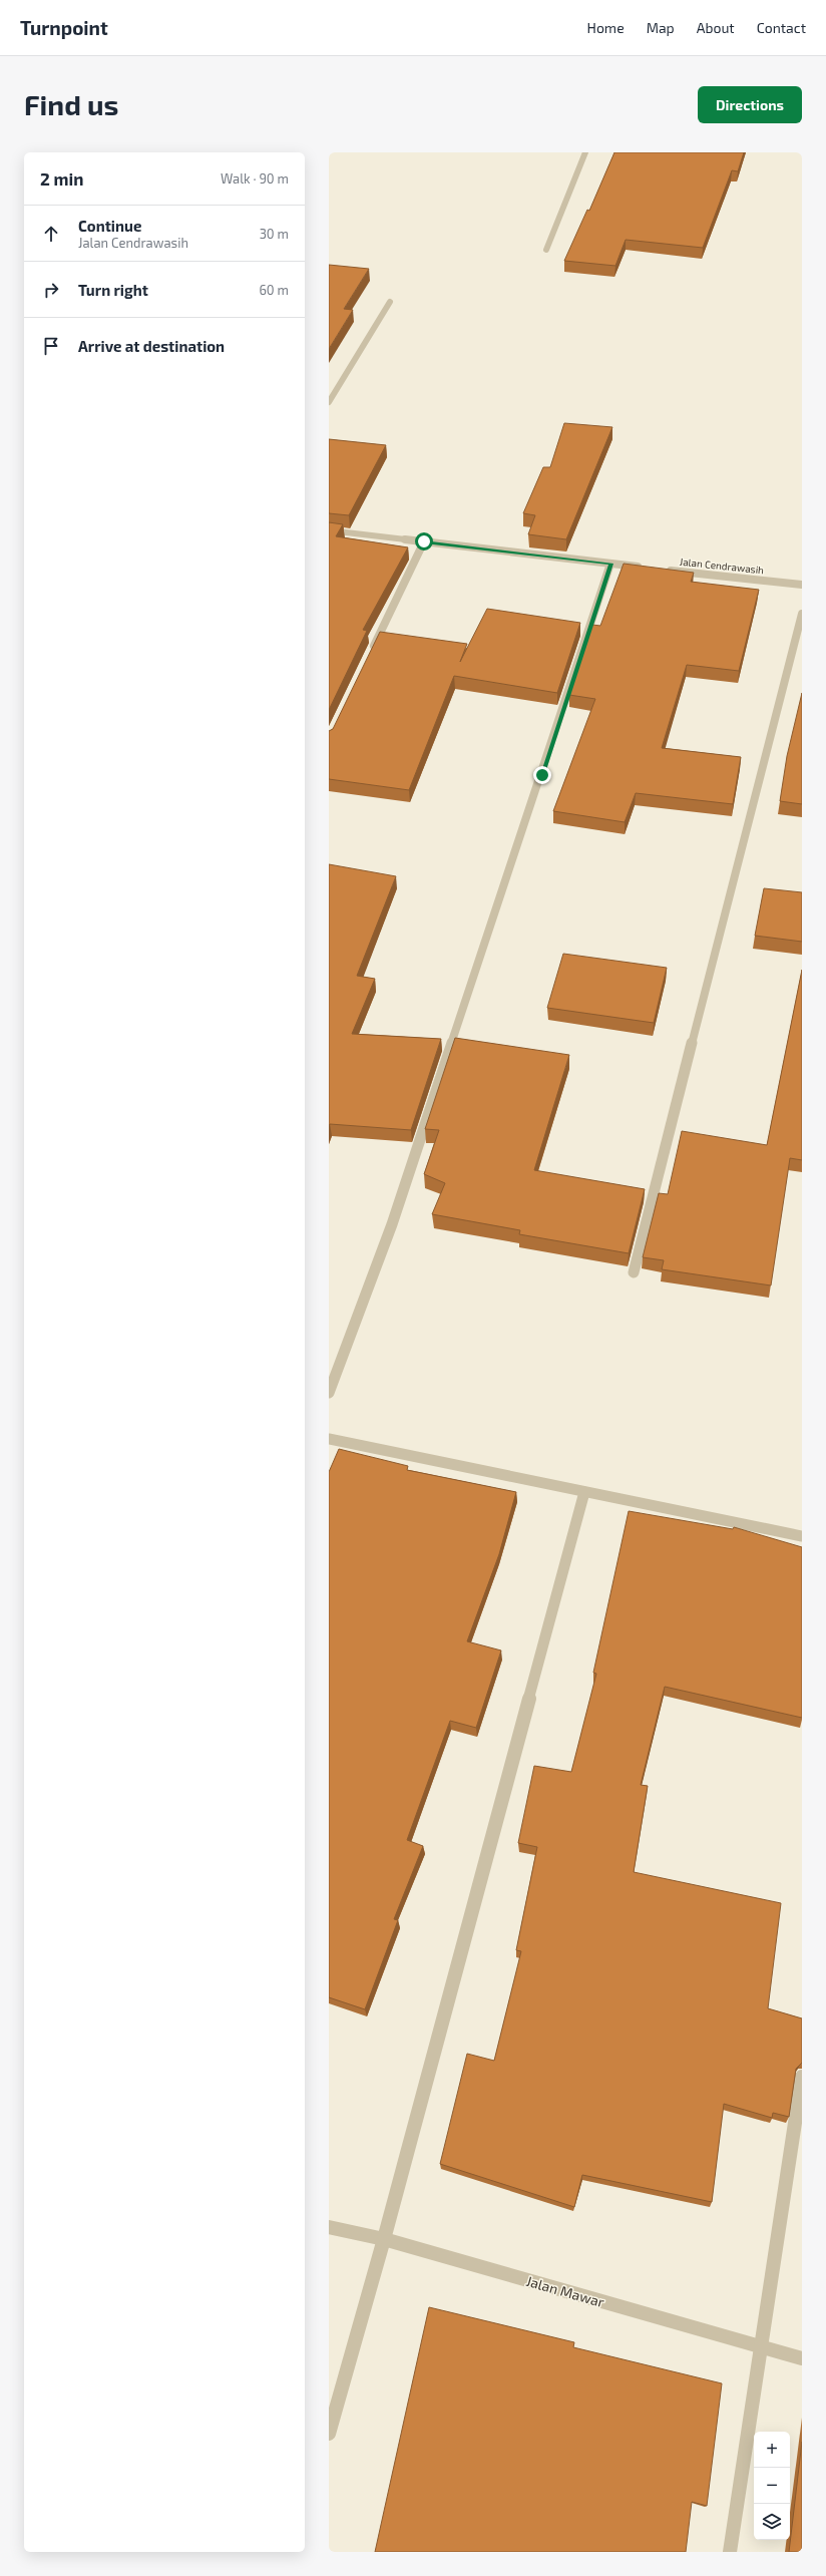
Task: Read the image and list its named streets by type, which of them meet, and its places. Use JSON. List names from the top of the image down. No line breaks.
{"streets":{"street":["Jalan Cendrawasih","Jalan Mawar"]},"page":{"header":"Turnpoint","nav":["Home","Map","About","Contact"],"buttons":"Directions","title":"Find us","heading":["2 min","Walk · 90 m"],"list":[["Continue","Jalan Cendrawasih","30 m"],["Turn right","60 m"],"Arrive at destination"],"map_buttons":["+","−"]}}
